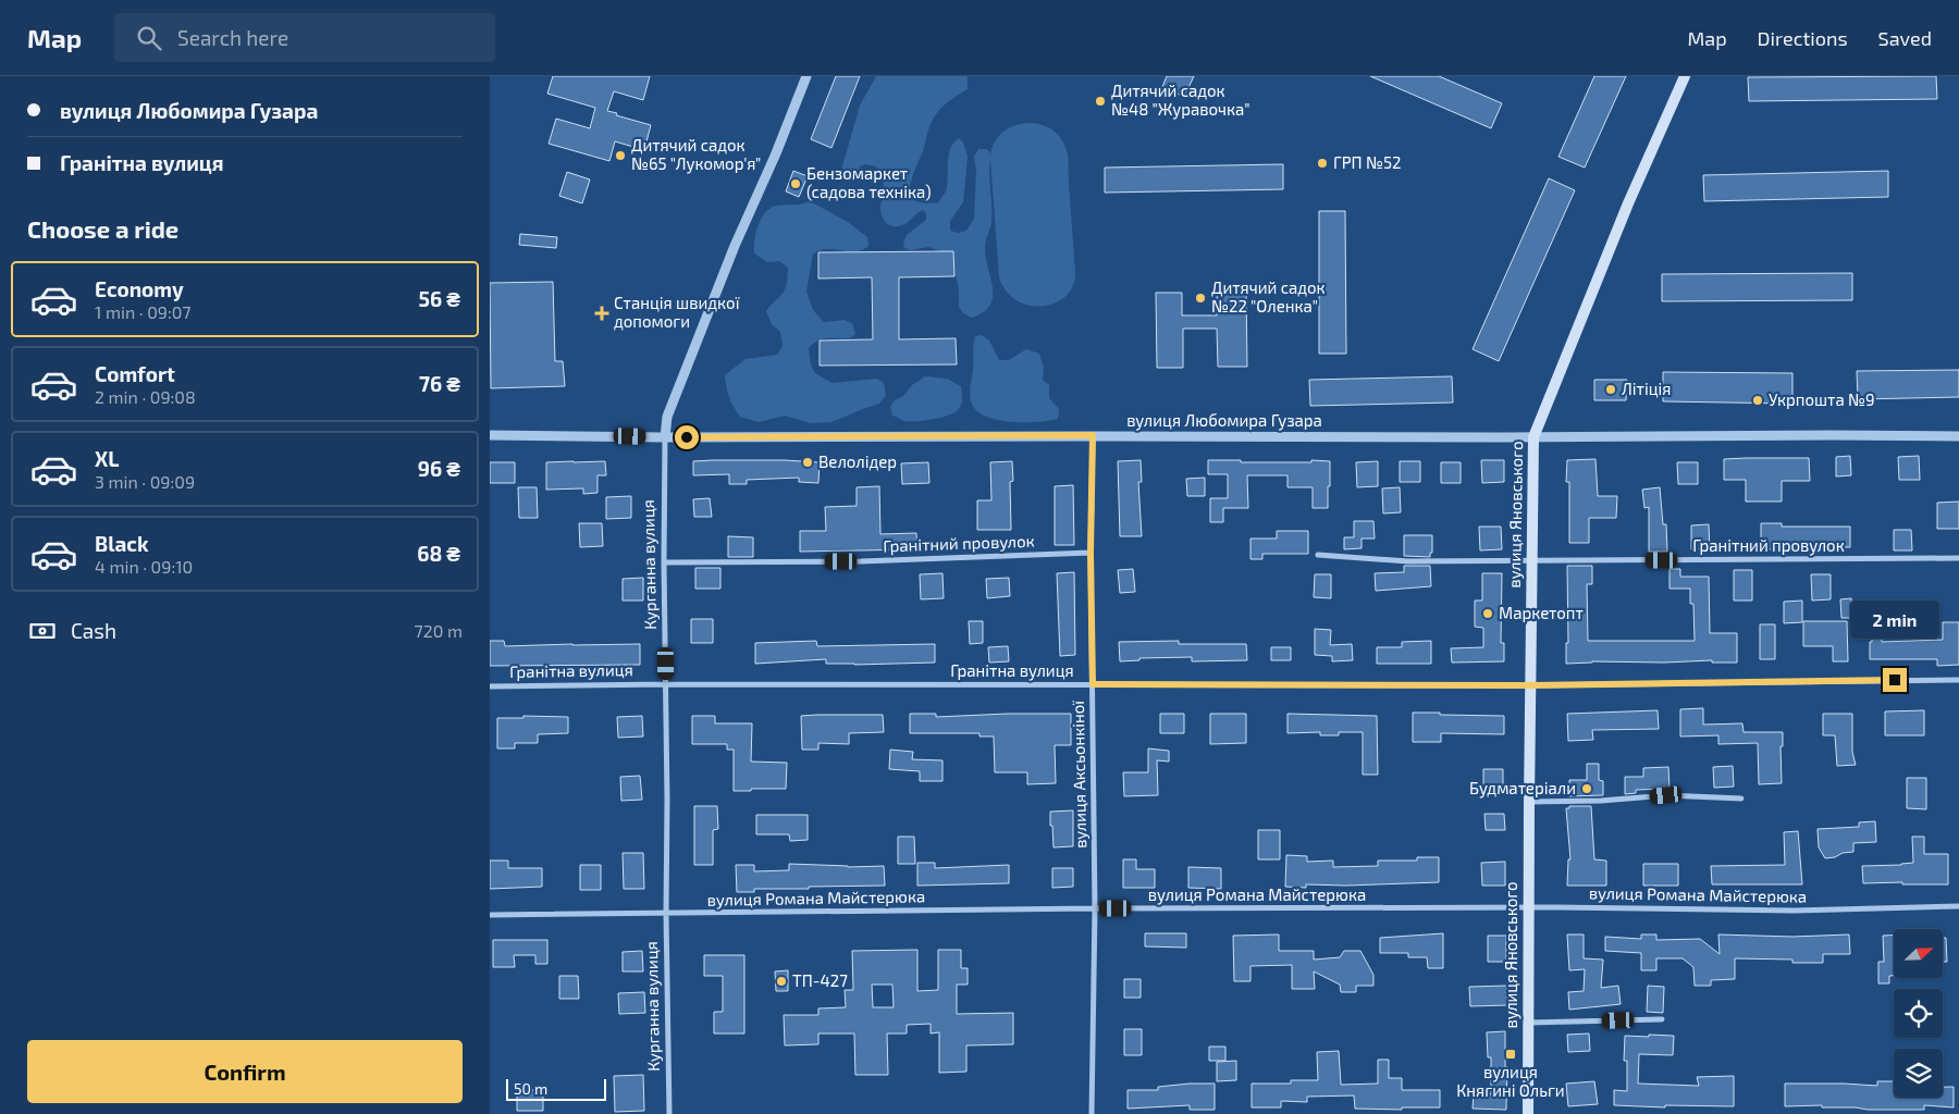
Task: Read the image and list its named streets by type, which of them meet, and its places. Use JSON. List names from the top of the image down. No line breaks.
{"streets":{"main road":["вулиця Яновського"],"street":["вулиця Любомира Гузара","Гранітний провулок","Курганна вулиця","Гранітна вулиця","вулиця Аксьонкіної","вулиця Романа Майстерюка"]},"crossings":[["вулиця Любомира Гузара","вулиця Яновського"],["вулиця Любомира Гузара","Курганна вулиця"],["вулиця Любомира Гузара","вулиця Аксьонкіної"],["вулиця Яновського","Гранітний провулок"],["вулиця Яновського","Гранітна вулиця"],["вулиця Яновського","вулиця Романа Майстерюка"],["Гранітний провулок","Курганна вулиця"],["Гранітний провулок","вулиця Аксьонкіної"],["Курганна вулиця","Гранітна вулиця"],["Курганна вулиця","вулиця Романа Майстерюка"],["Гранітна вулиця","вулиця Аксьонкіної"],["вулиця Аксьонкіної","вулиця Романа Майстерюка"]],"places":{"other":["Дитячий садок №48 \"Журавочка\"","Дитячий садок №65 \"Лукомор'я\"","ГРП №52","Бензомаркет (садова техніка)","Дитячий садок №22 \"Оленка\"","Літіція","Укрпошта №9","Велолідер","Маркетопт","Будматеріали","ТП-427"],"health":["Станція швидкої допомоги"],"transit":["вулиця Княгині Ольги"]},"scale_bar":"50 m","north":"top right","page":{"header":"Map","search":"Search here","nav":["Map","Directions","Saved"],"banner":["вулиця Любомира Гузара","Гранітна вулиця"],"heading":"Choose a ride","list":[{"name":"Economy","note":"1 min · 09:07","value":"56 ₴"},{"name":"Comfort","note":"2 min · 09:08","value":"76 ₴"},{"name":"XL","note":"3 min · 09:09","value":"96 ₴"},{"name":"Black","note":"4 min · 09:10","value":"68 ₴"}],"pay":["Cash","720 m"],"bubble":"2 min","buttons":"Confirm","scale":"50 m"}}
